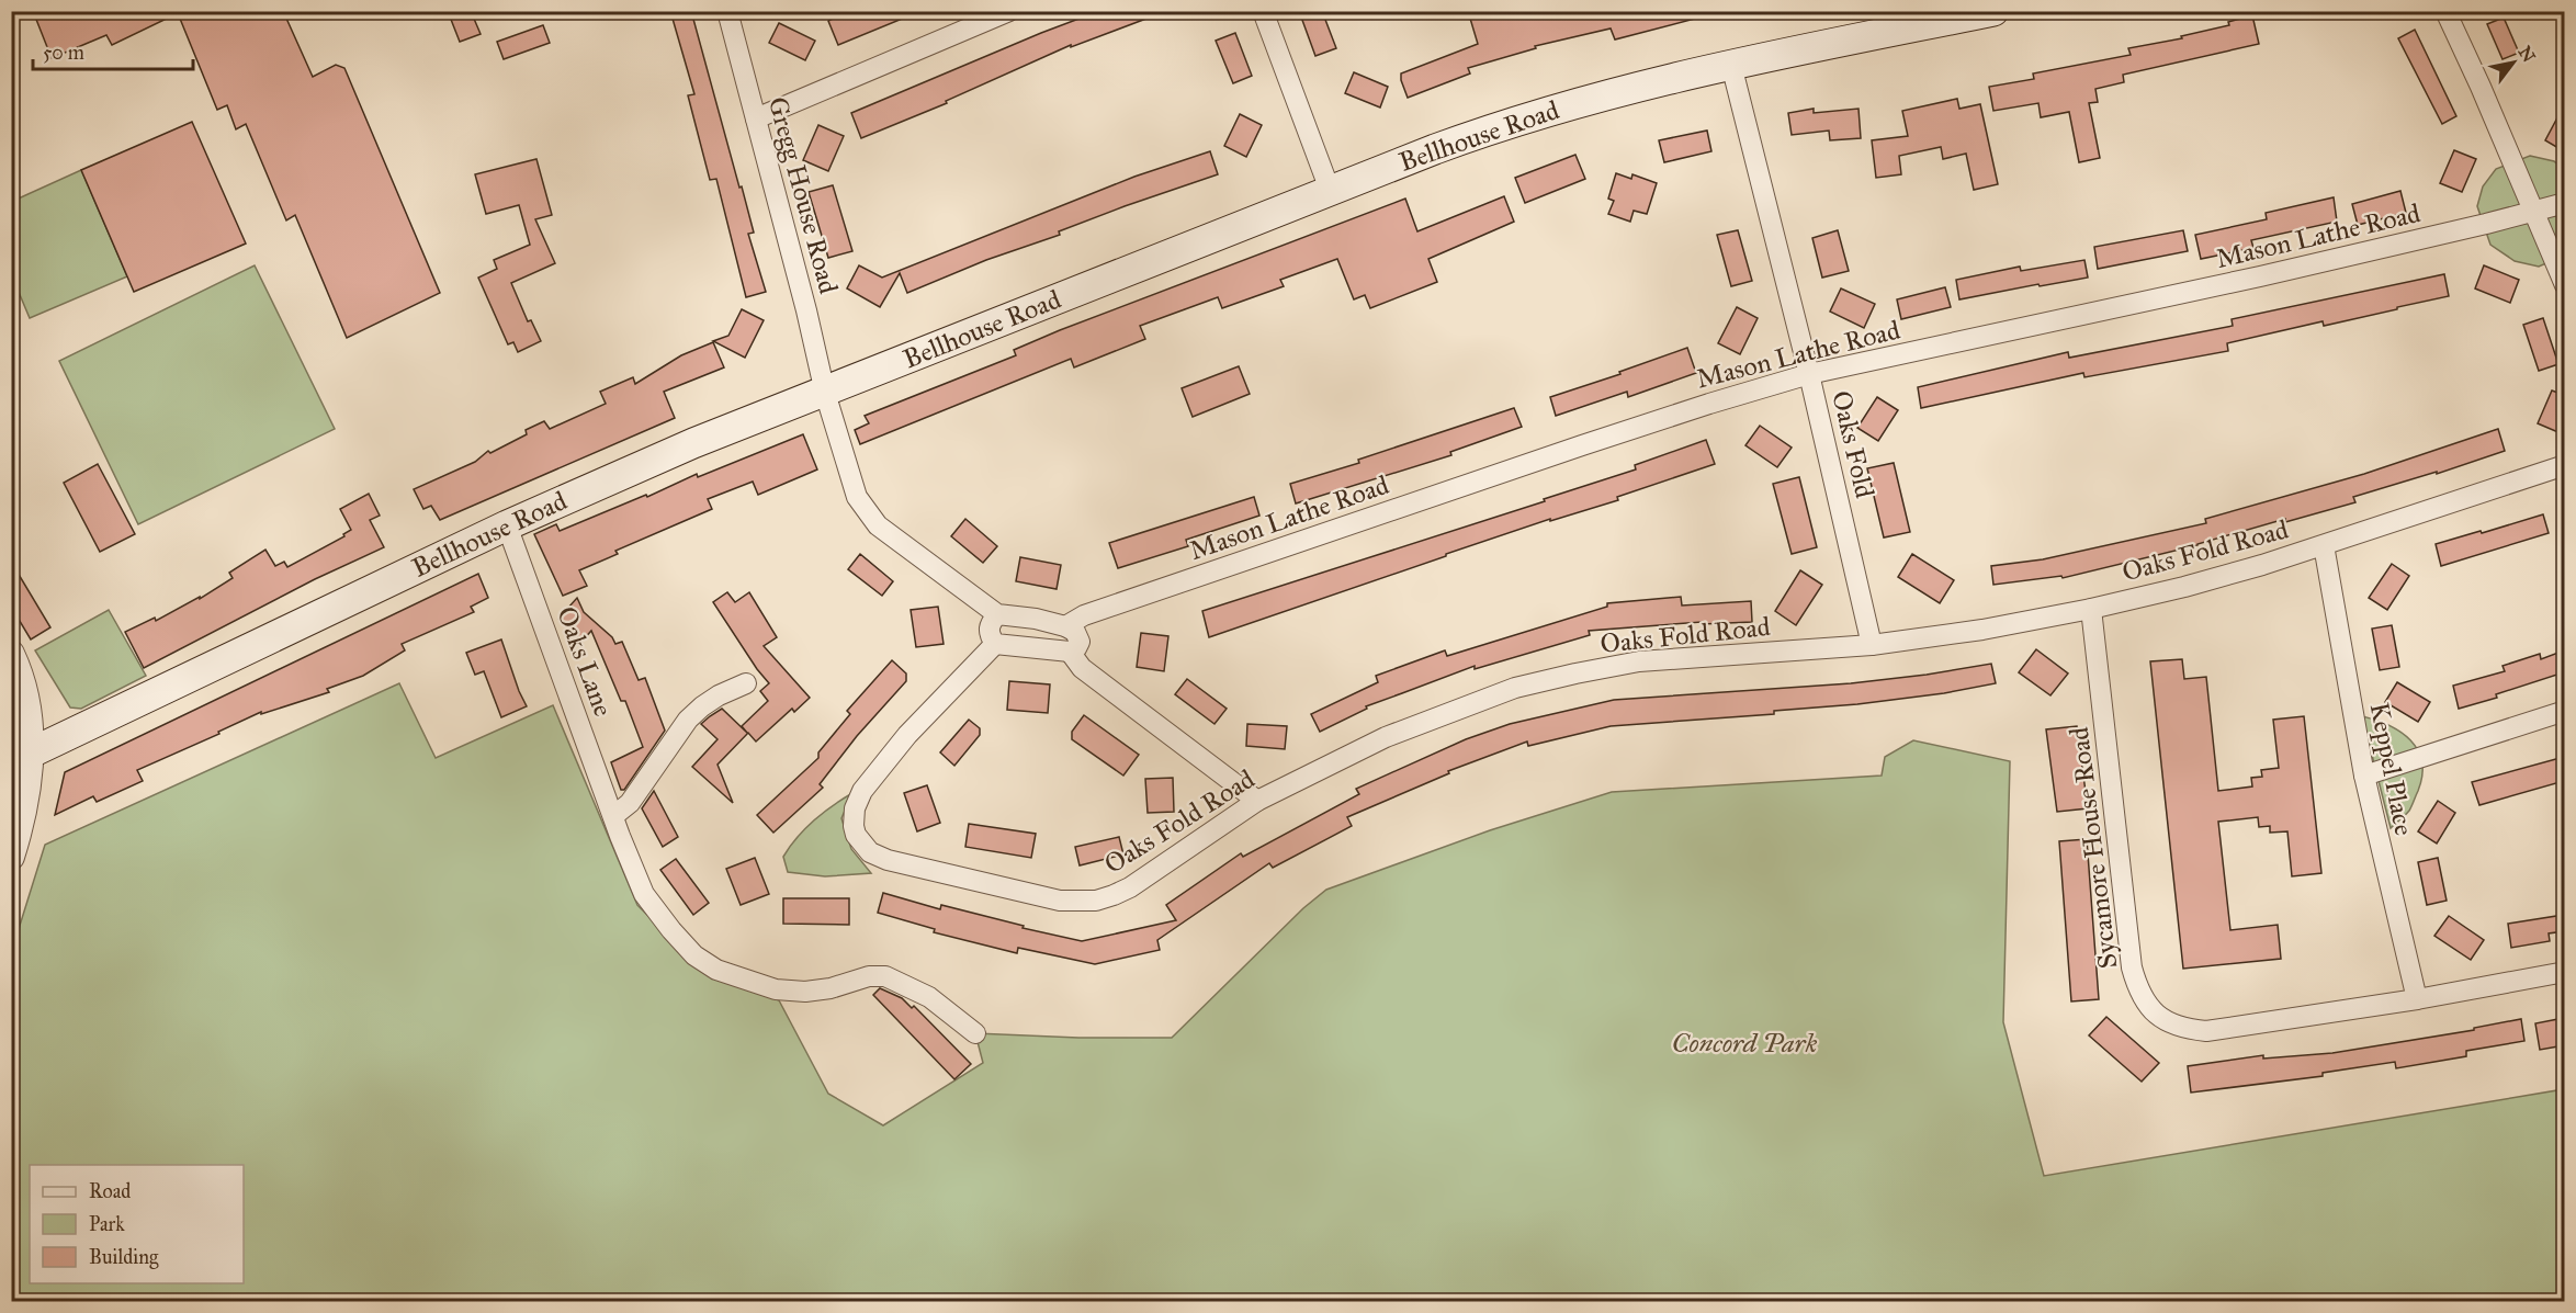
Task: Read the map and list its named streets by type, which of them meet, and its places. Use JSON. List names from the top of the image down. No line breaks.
{"streets":{"main road":["Bellhouse Road"],"street":["Gregg House Road","Mason Lathe Road","Oaks Fold","Oaks Fold Road","Oaks Lane","Keppel Place","Sycamore House Road"]},"crossings":[["Bellhouse Road","Gregg House Road"],["Bellhouse Road","Oaks Fold"],["Bellhouse Road","Oaks Lane"],["Mason Lathe Road","Oaks Fold"],["Oaks Fold","Oaks Fold Road"],["Oaks Fold Road","Keppel Place"],["Oaks Fold Road","Sycamore House Road"],["Keppel Place","Sycamore House Road"]],"parks":["Concord Park"],"legend":["Road","Park","Building"],"scale_bar":"50 m","north":"top right"}
